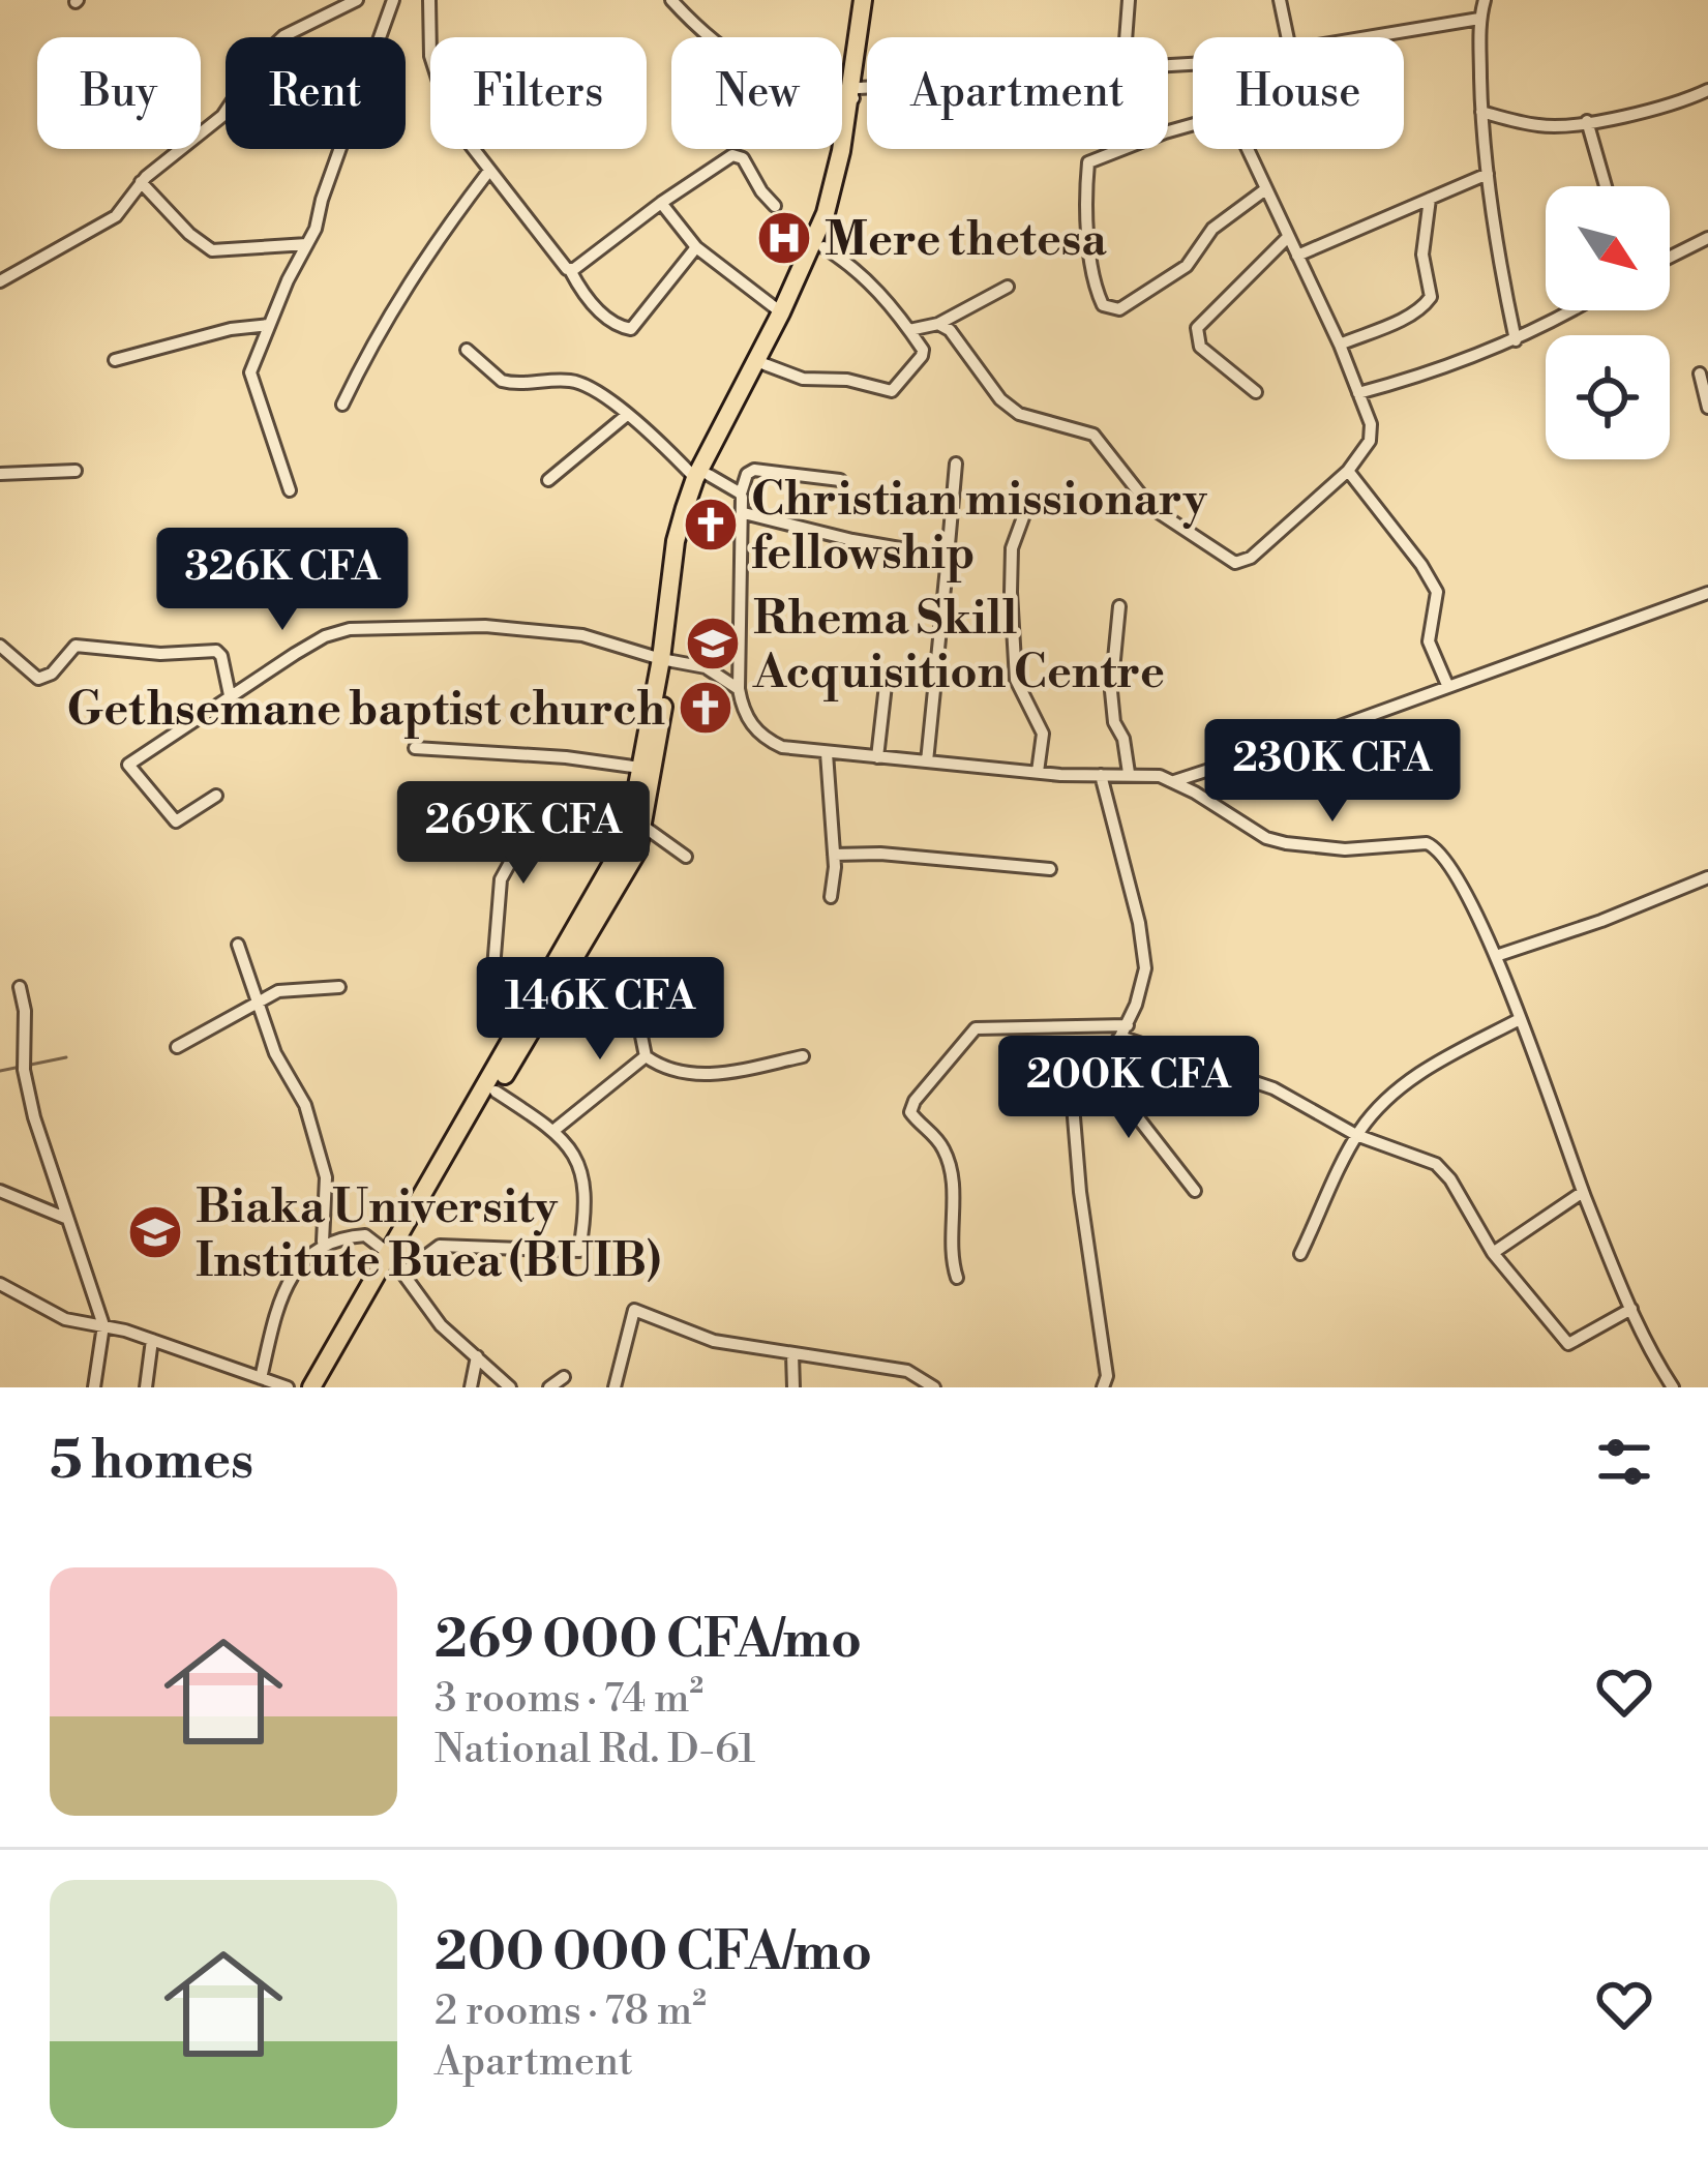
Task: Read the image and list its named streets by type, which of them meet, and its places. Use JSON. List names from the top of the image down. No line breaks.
{"places":{"hospital":["Mere thetesa"],"church":["Christian missionary fellowship","Gethsemane baptist church"],"school or university":["Rhema Skill Acquisition Centre","Biaka University Institute Buea (BUIB)"]},"north":"bottom right","page":{"chip":["Buy","Rent","Filters","New","Apartment","House"],"price":["326K CFA","230K CFA","269K CFA","146K CFA","200K CFA"],"heading":"5 homes","list":[{"name":"269 000 CFA/mo","note":"3 rooms · 74 m² · National Rd. D-61"},{"name":"200 000 CFA/mo","note":"2 rooms · 78 m² · Apartment"}]}}
